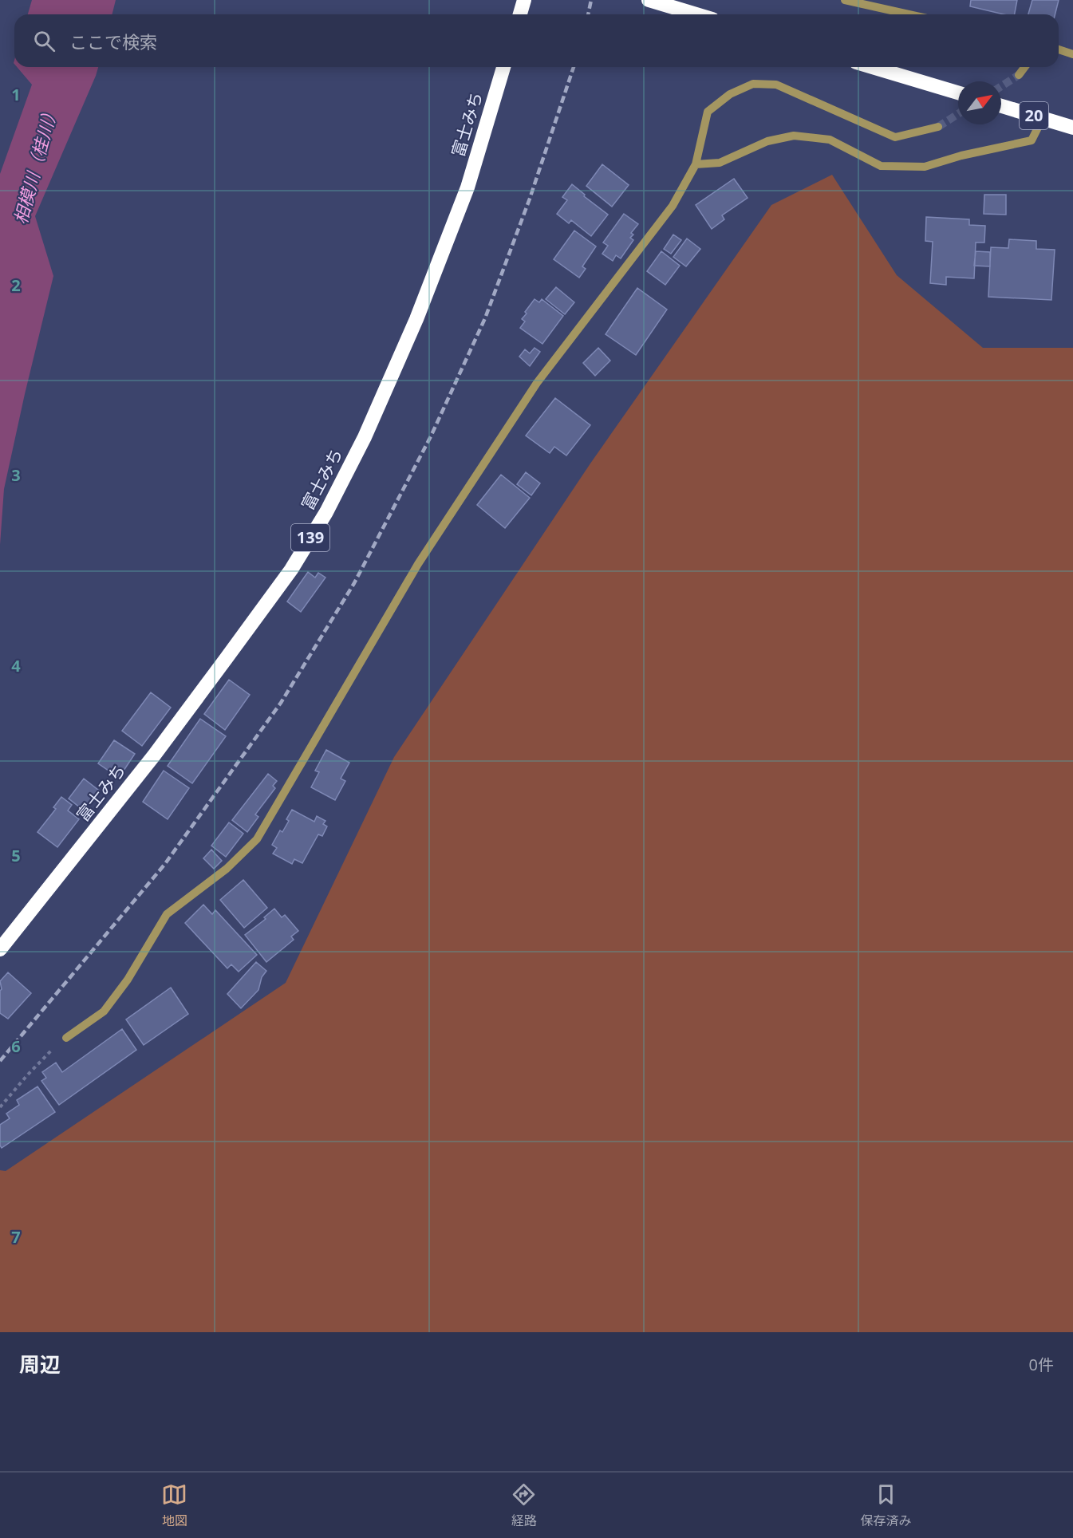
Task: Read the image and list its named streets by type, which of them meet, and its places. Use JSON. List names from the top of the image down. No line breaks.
{"streets":{"highway":["20","富士みち","139"]},"water":["相模川（桂川）"],"north":"top right","page":{"search":"ここで検索","heading":["周辺","0件"],"nav":["地図","経路","保存済み"]},"grid":{"rows":["1","2","3","4","5","6","7"]}}
